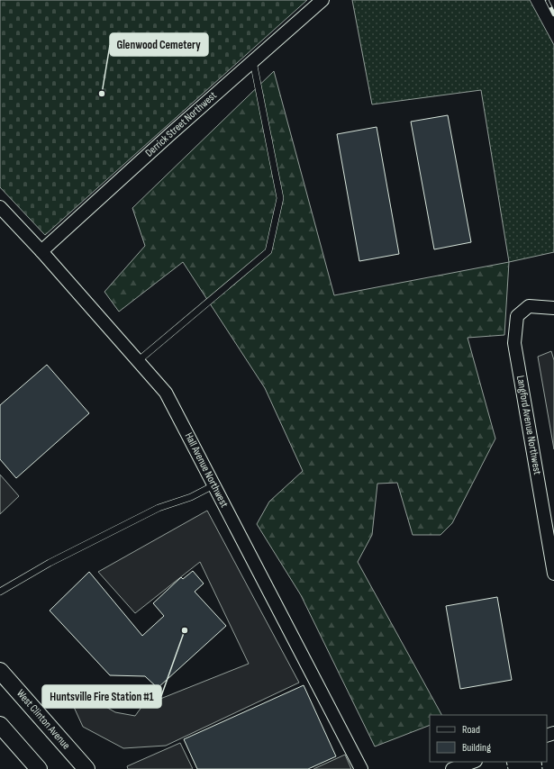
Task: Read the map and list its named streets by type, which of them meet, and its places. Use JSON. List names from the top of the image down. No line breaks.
{"streets":{"street":["Derrick Street Northwest","Langford Avenue Northwest","Hall Avenue Northwest","West Clinton Avenue"]},"crossings":[["Derrick Street Northwest","Hall Avenue Northwest"]],"places":["Glenwood Cemetery","Huntsville Fire Station #1"],"legend":["Road","Building"]}
